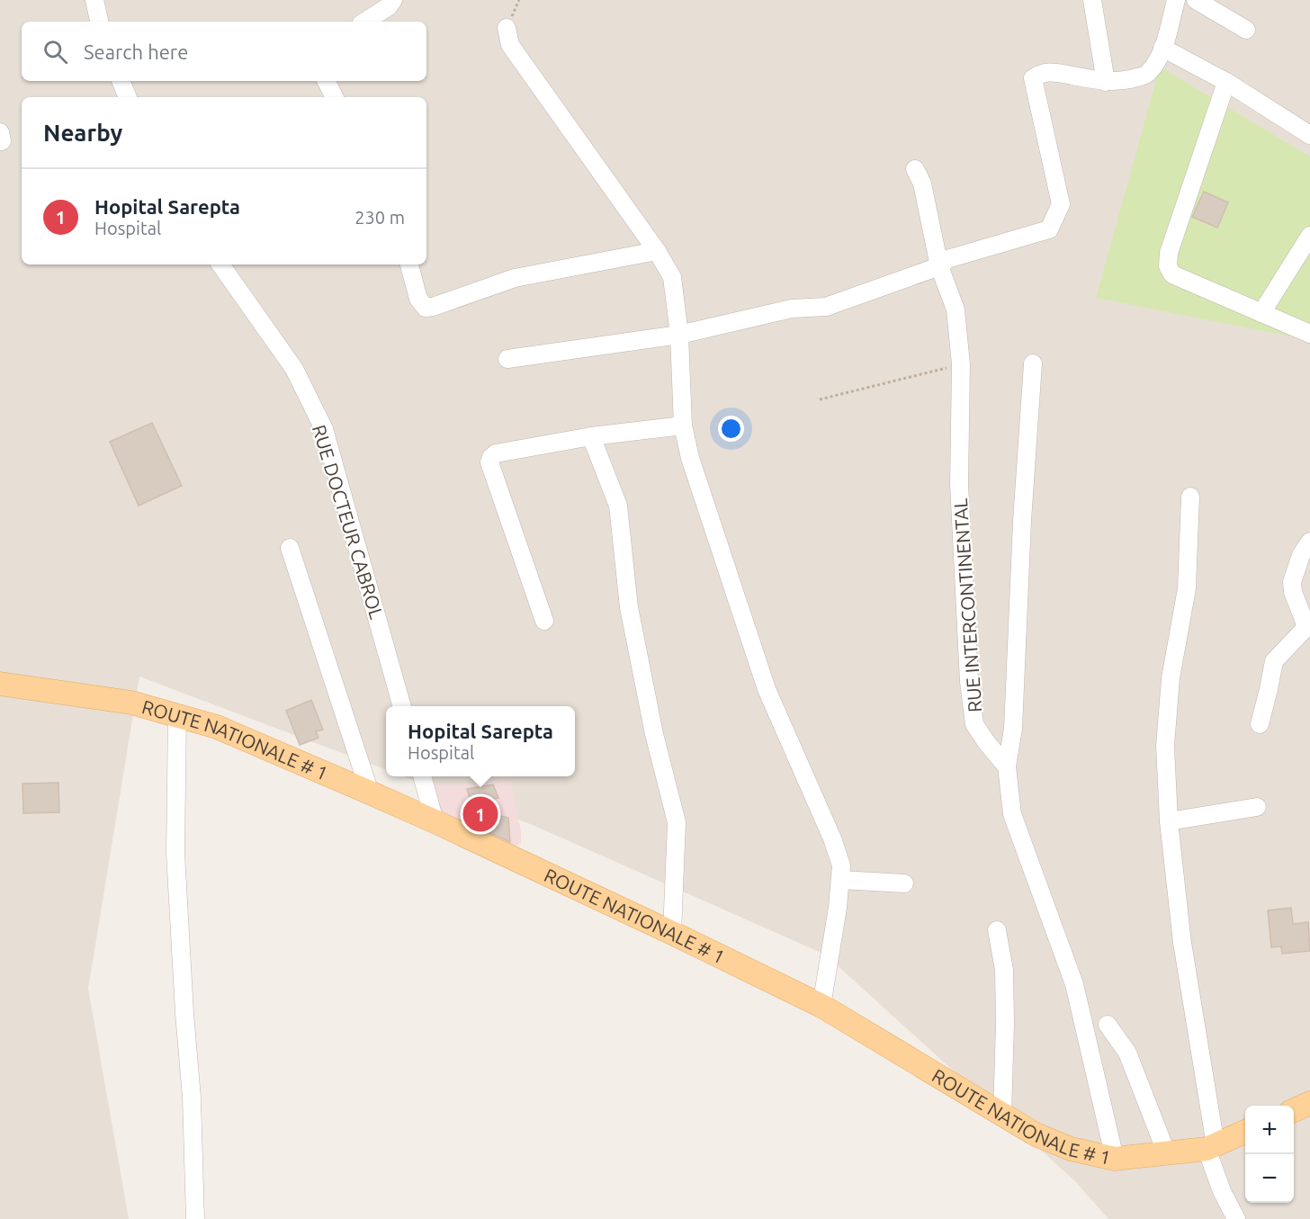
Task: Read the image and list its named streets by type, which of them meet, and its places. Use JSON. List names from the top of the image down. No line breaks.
{"streets":{"main road":["ROUTE NATIONALE # 1"],"street":["RUE DOCTEUR CABROL","RUE INTERCONTINENTAL"]},"page":{"search":"Search here","heading":"Nearby","list":[{"mark":"1","name":"Hopital Sarepta","note":"Hospital","value":"230 m"}],"popup":["Hopital Sarepta","Hospital"],"pins":"1","map_buttons":["+","−"]}}
